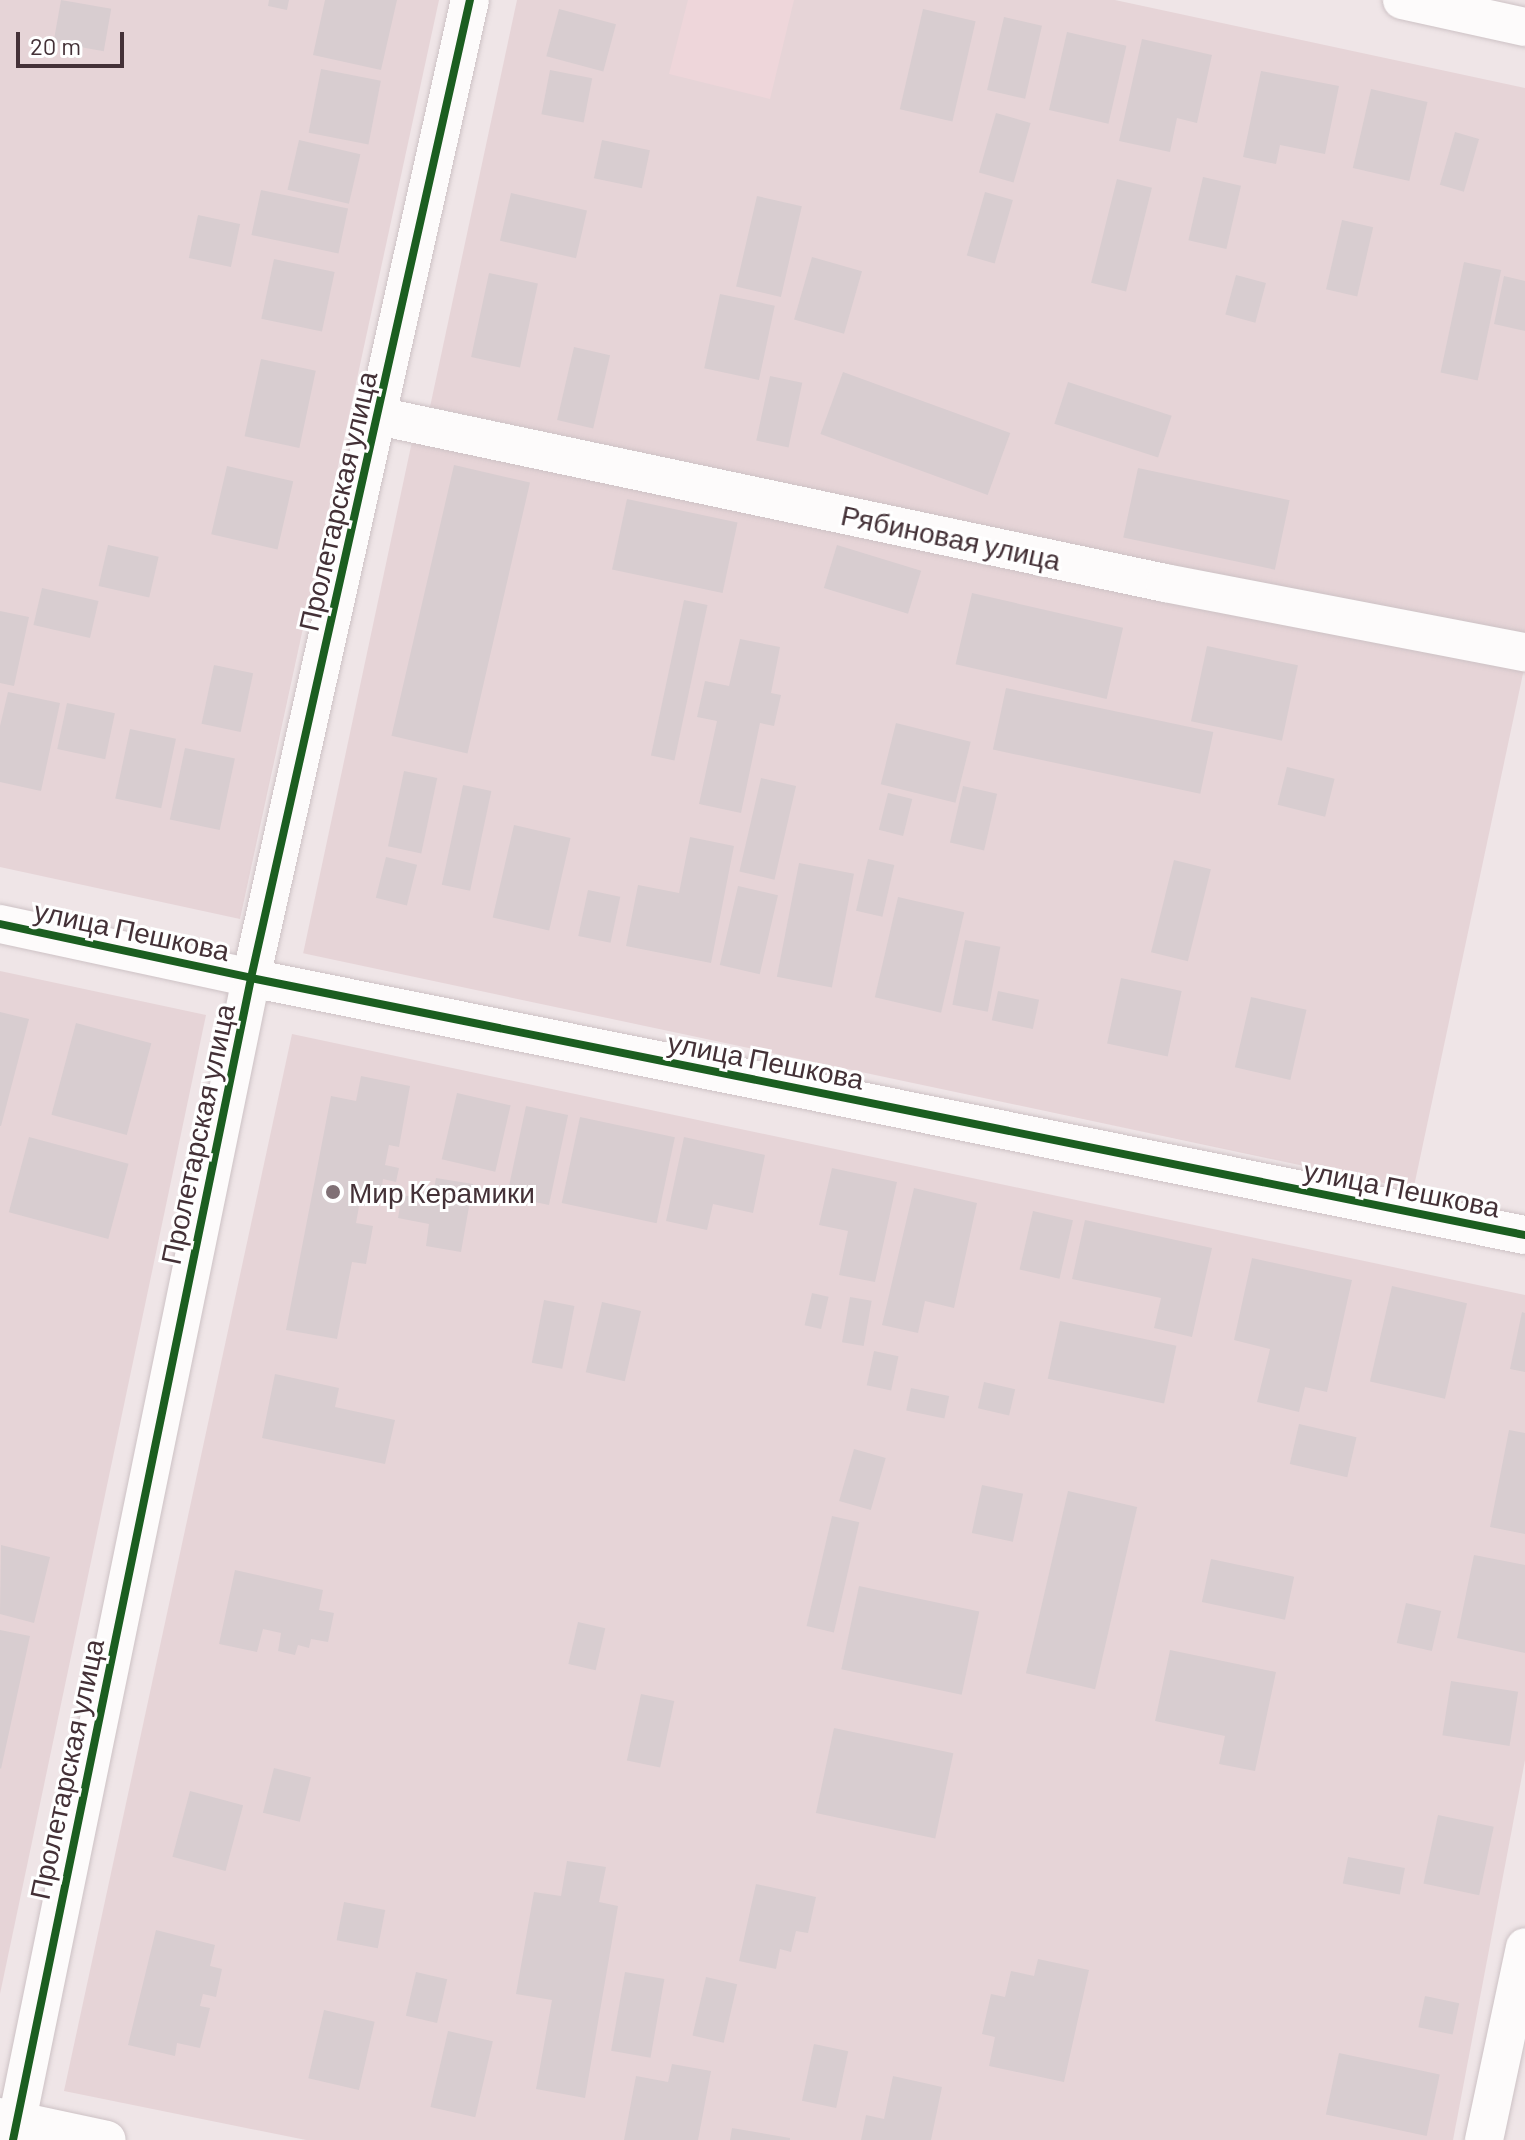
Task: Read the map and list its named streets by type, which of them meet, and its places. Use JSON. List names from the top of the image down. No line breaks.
{"streets":{"street":["Пролетарская улица","Рябиновая улица","улица Пешкова"]},"crossings":[["Пролетарская улица","Рябиновая улица"],["Пролетарская улица","улица Пешкова"]],"places":["Мир Керамики"],"scale_bar":"20 m"}
